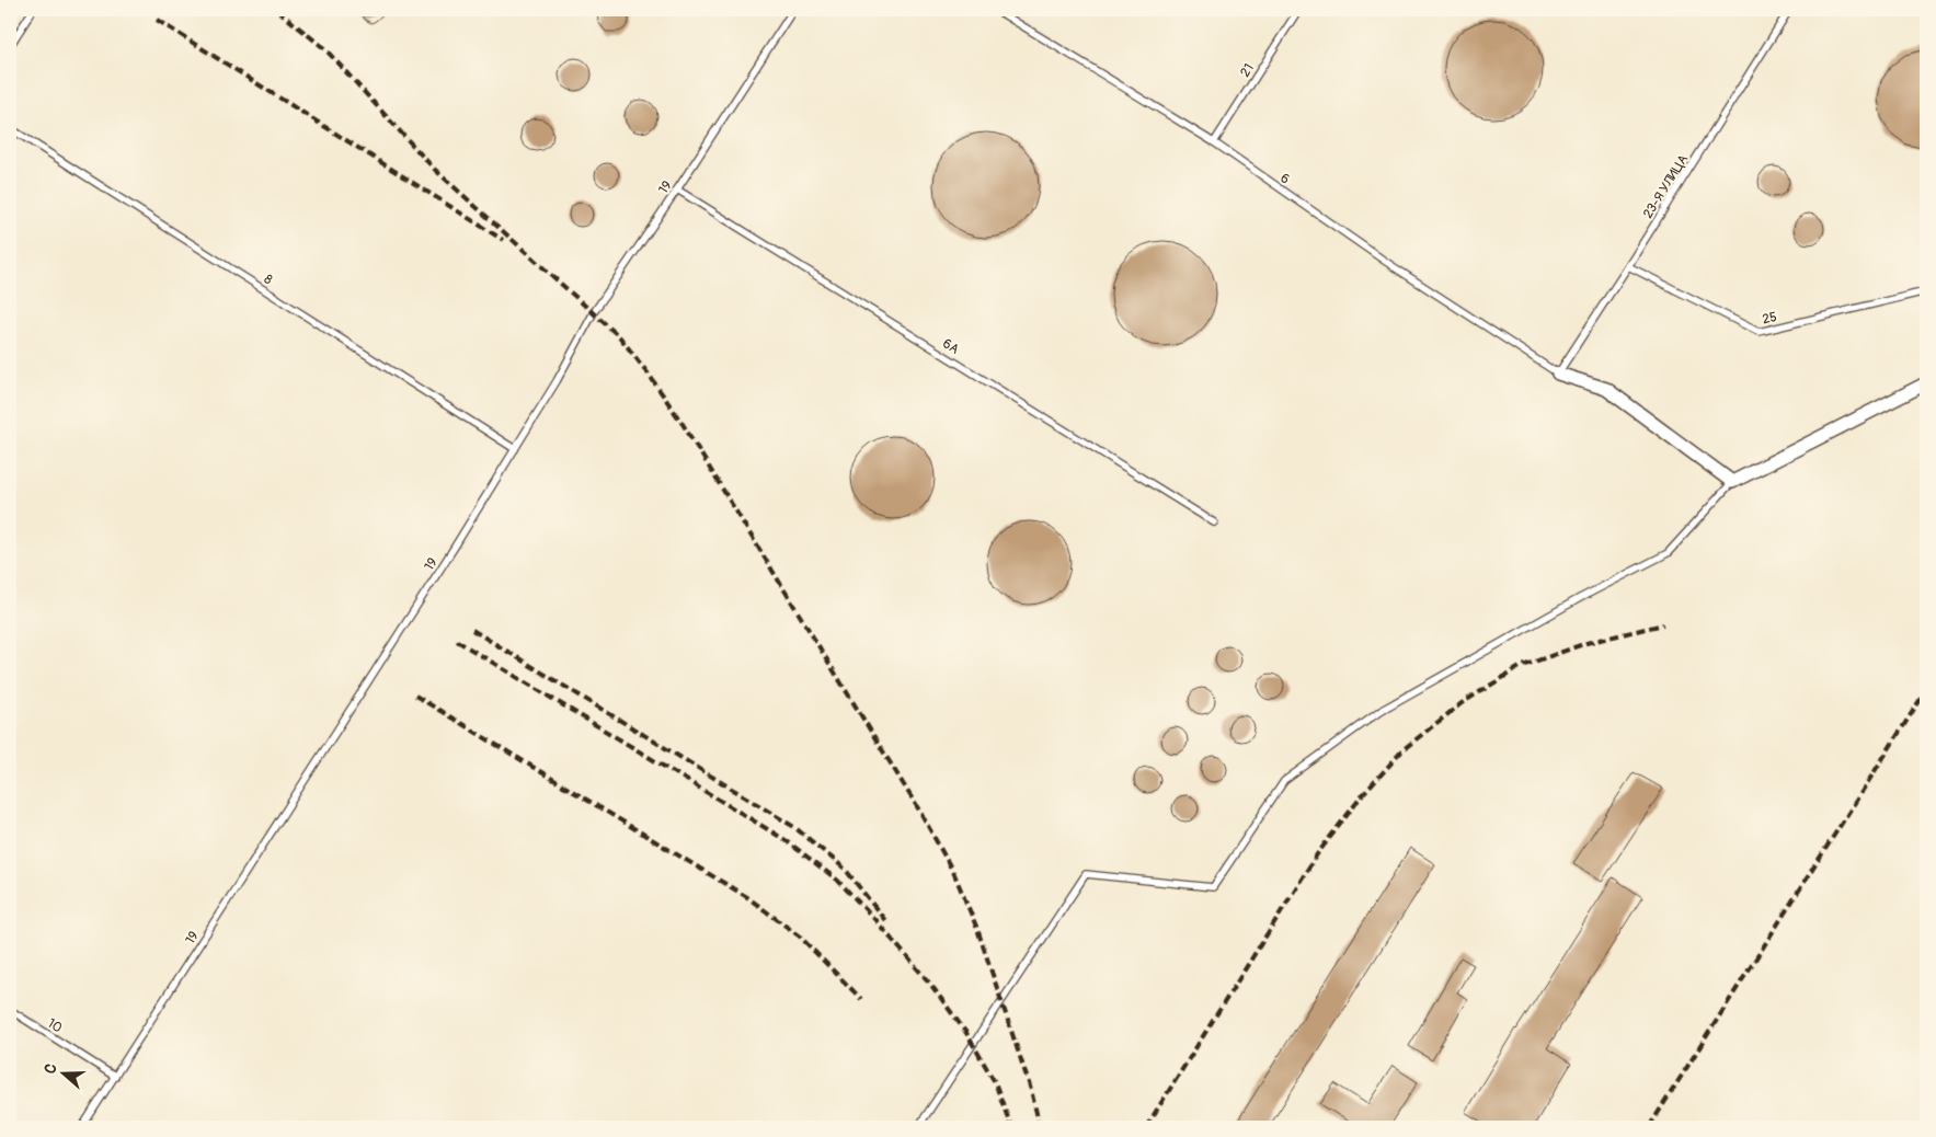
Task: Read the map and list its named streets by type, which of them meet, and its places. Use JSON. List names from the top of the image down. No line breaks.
{"streets":{"lane":["21","6","23-Я УЛИЦА","19","8","25","6A","10"]},"crossings":[["21","6"],["6","23-Я УЛИЦА"],["23-Я УЛИЦА","25"],["19","8"],["19","6A"],["19","10"]],"north":"left"}
